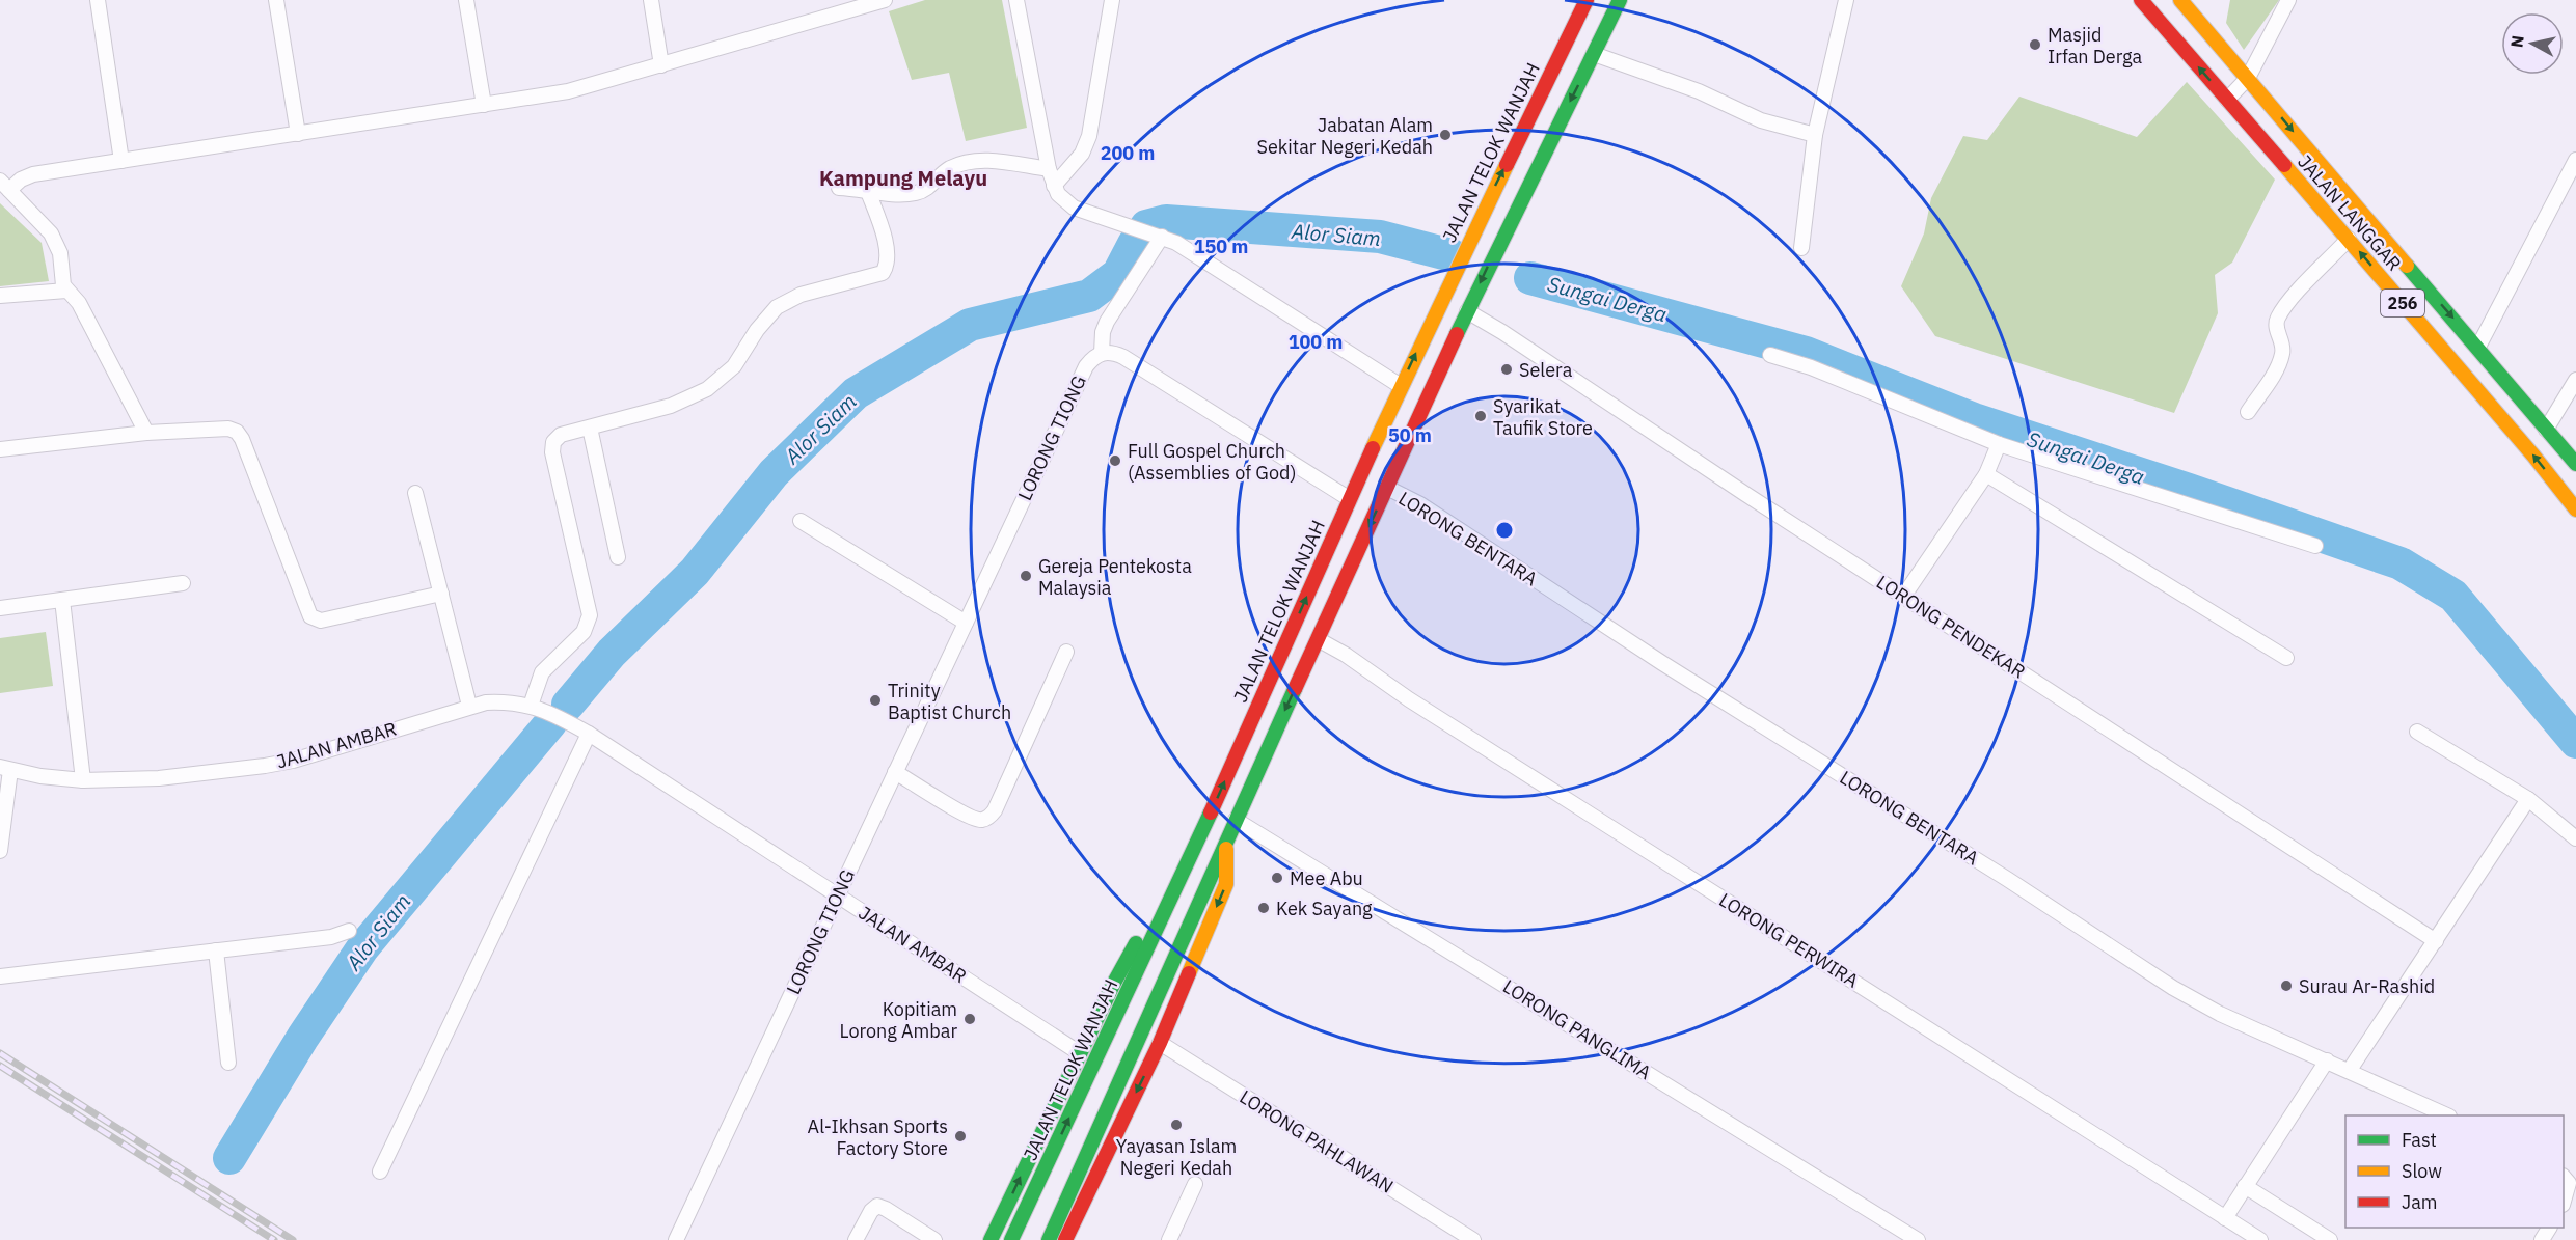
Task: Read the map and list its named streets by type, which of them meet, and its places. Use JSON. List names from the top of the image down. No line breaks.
{"streets":{"main road":["JALAN TELOK WANJAH","JALAN LANGGAR","256"],"street":["LORONG TIONG","LORONG BENTARA","LORONG PENDEKAR","JALAN AMBAR","LORONG PERWIRA","LORONG PANGLIMA","LORONG PAHLAWAN"]},"crossings":[["LORONG TIONG","JALAN AMBAR"]],"districts":["Kampung Melayu"],"water":["Alor Siam","Sungai Derga"],"places":["Masjid Irfan Derga","Jabatan Alam Sekitar Negeri Kedah","Selera","Syarikat Taufik Store","Full Gospel Church (Assemblies of God)","Gereja Pentekosta Malaysia","Trinity Baptist Church","Mee Abu","Kek Sayang","Surau Ar-Rashid","Kopitiam Lorong Ambar","Yayasan Islam Negeri Kedah","Al-Ikhsan Sports Factory Store"],"legend":["Fast","Slow","Jam"],"north":"left","rings":["200 m","150 m","100 m","50 m"]}
